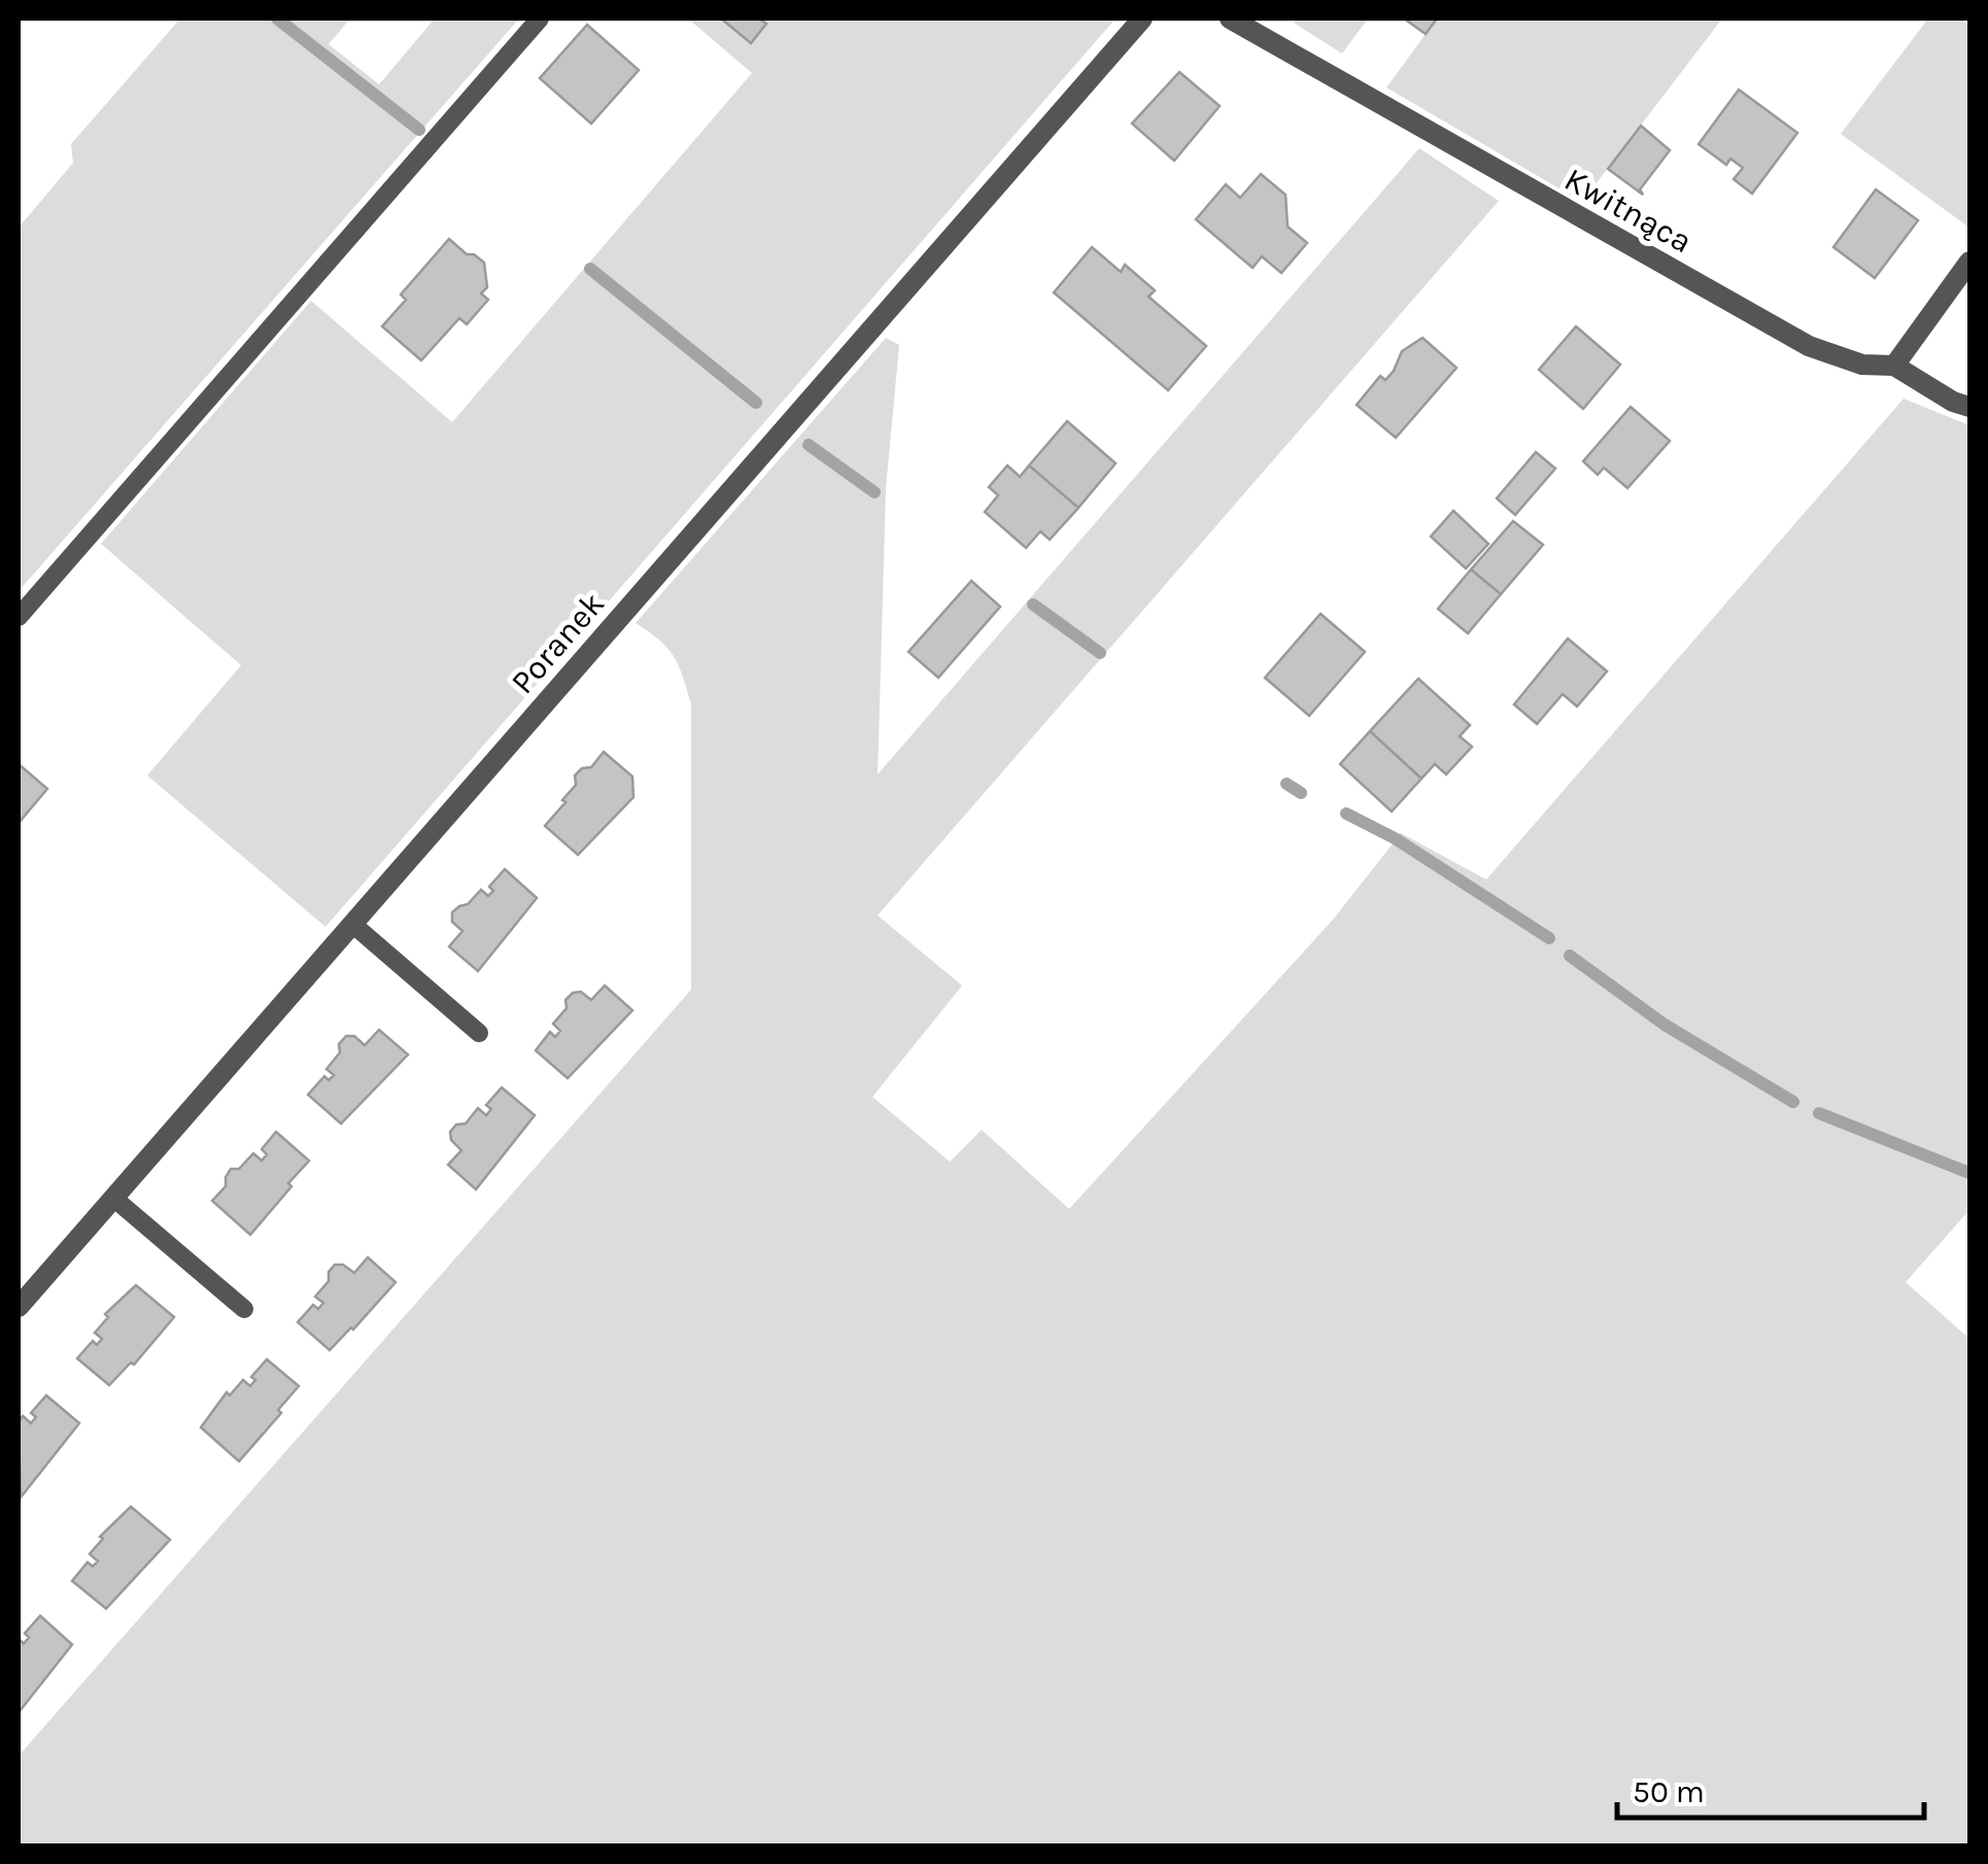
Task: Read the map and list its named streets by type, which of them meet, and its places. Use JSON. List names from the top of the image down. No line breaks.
{"streets":{"street":["Kwitnąca","Poranek"]},"scale_bar":"50 m"}
